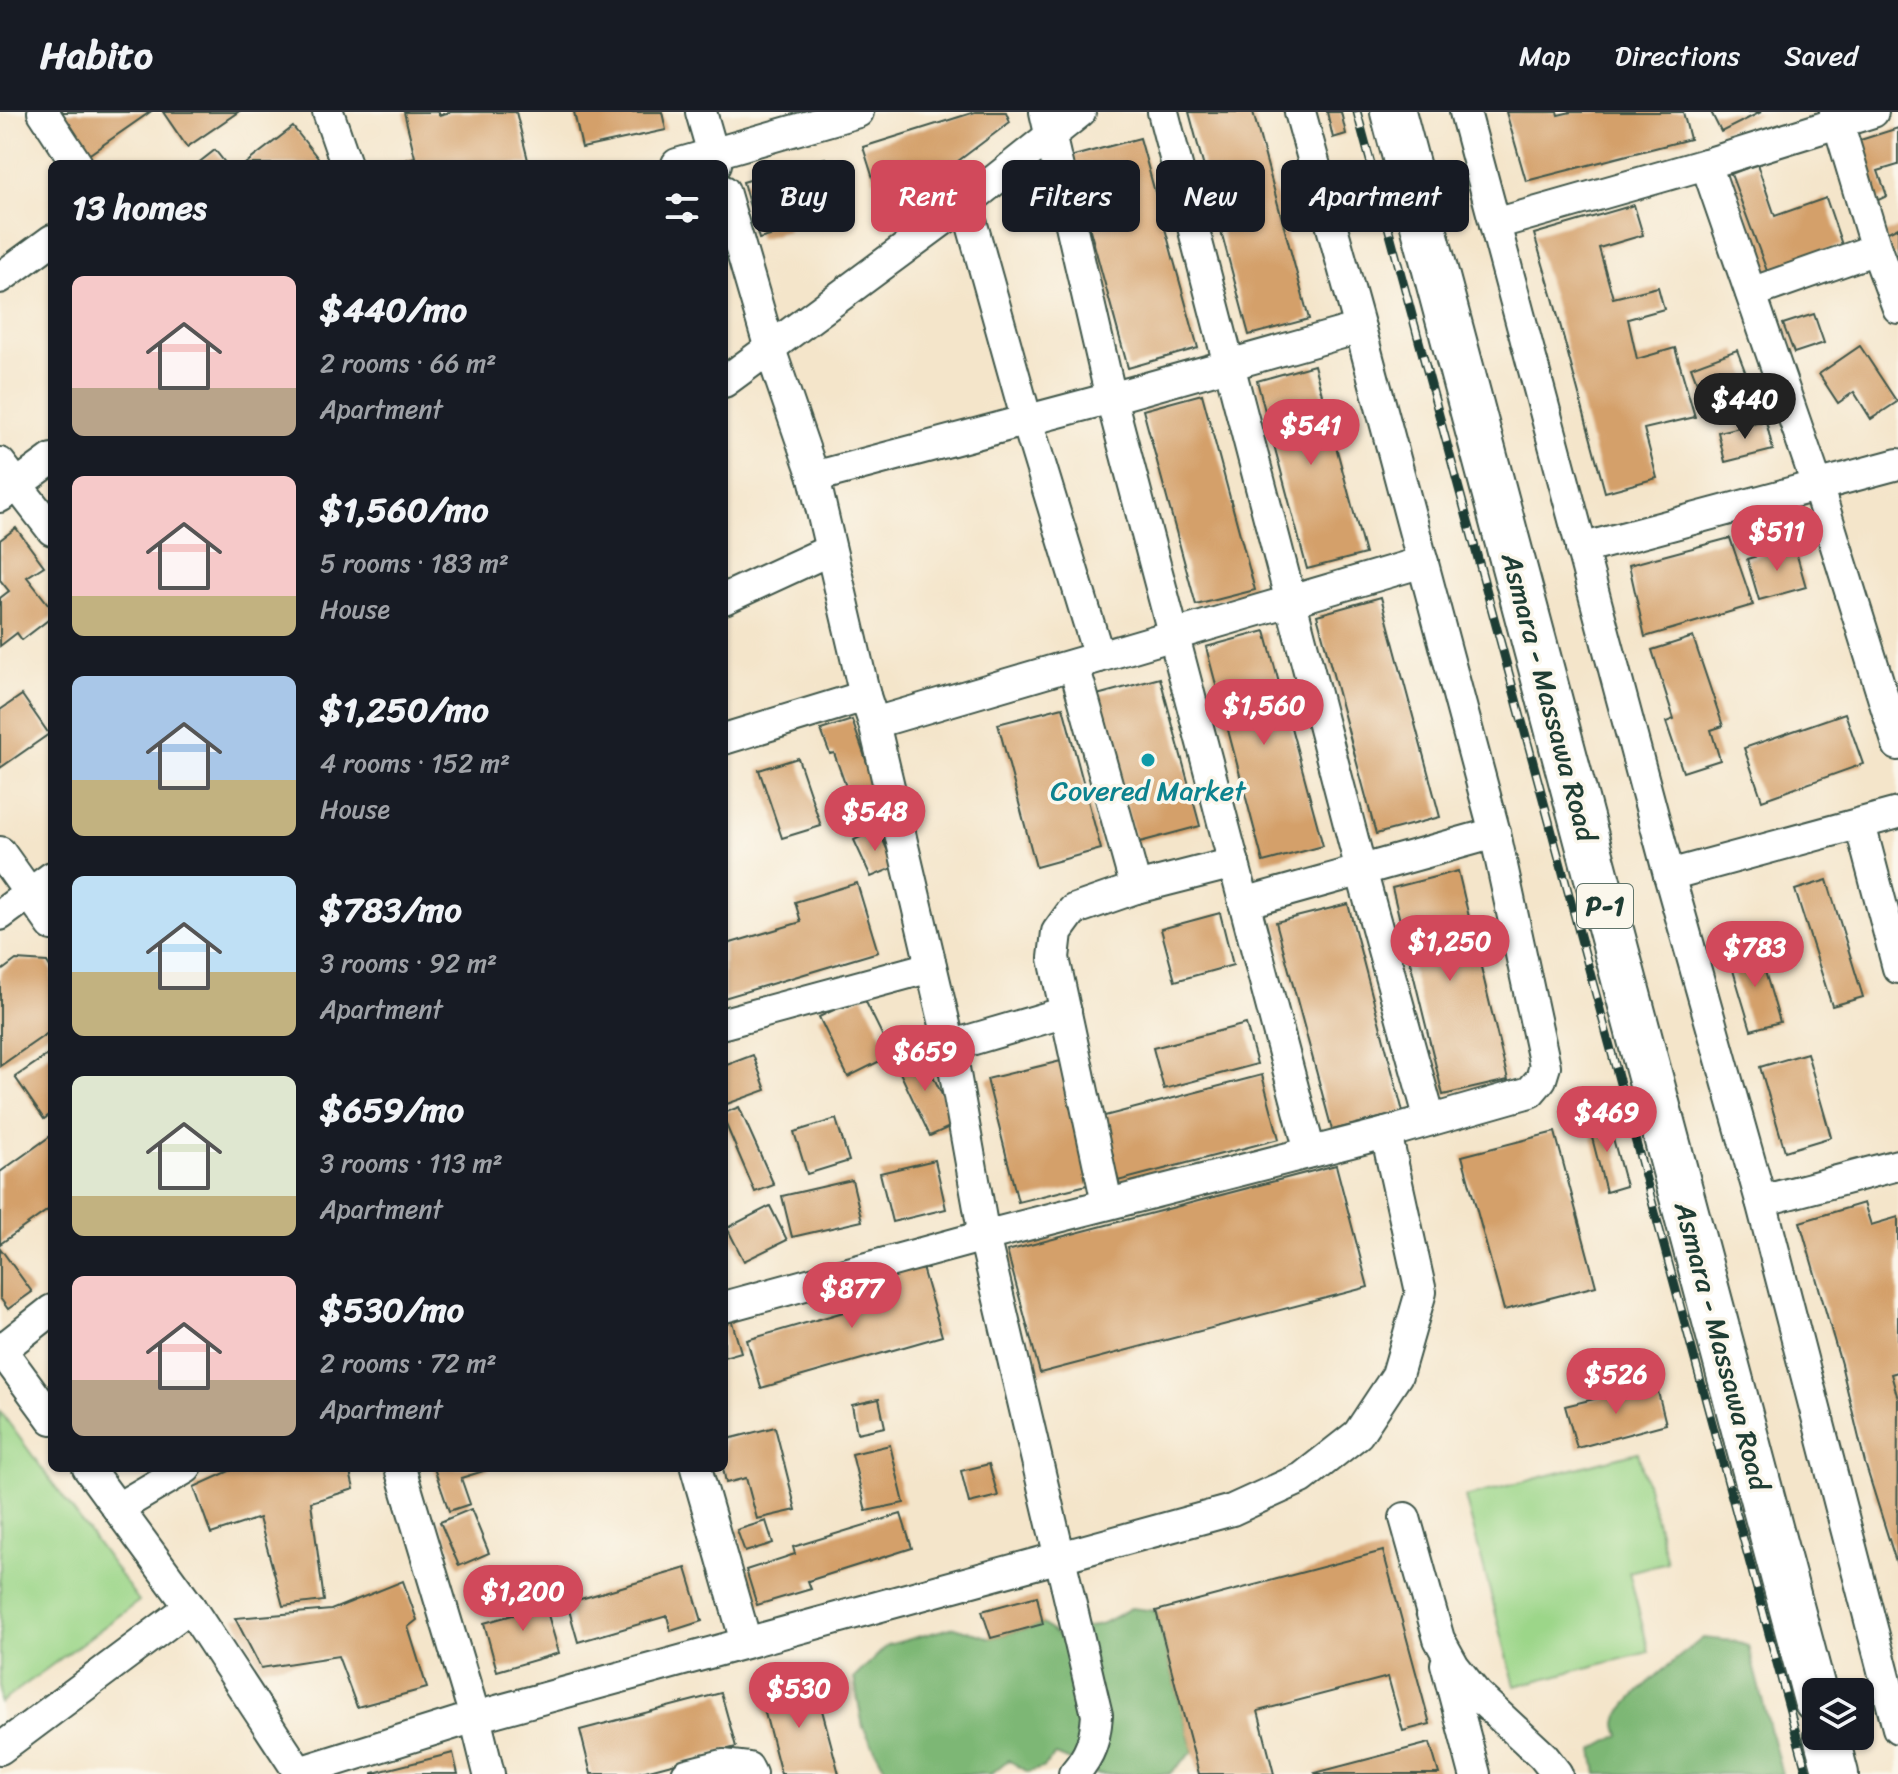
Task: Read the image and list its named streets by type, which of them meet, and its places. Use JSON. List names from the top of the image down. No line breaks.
{"streets":{"highway":["Asmara - Massawa Road","P-1"]},"places":["Covered Market"],"page":{"header":"Habito","nav":["Map","Directions","Saved"],"chip":["Buy","Rent","Filters","New","Apartment"],"heading":"13 homes","list":[{"name":"$440/mo","note":"2 rooms · 66 m² · Apartment"},{"name":"$1,560/mo","note":"5 rooms · 183 m² · House"},{"name":"$1,250/mo","note":"4 rooms · 152 m² · House"},{"name":"$783/mo","note":"3 rooms · 92 m² · Apartment"},{"name":"$659/mo","note":"3 rooms · 113 m² · Apartment"},{"name":"$530/mo","note":"2 rooms · 72 m² · Apartment"}],"price":["$440","$541","$511","$1,560","$548","$1,250","$783","$659","$469","$877","$526","$1,200","$530"]}}
